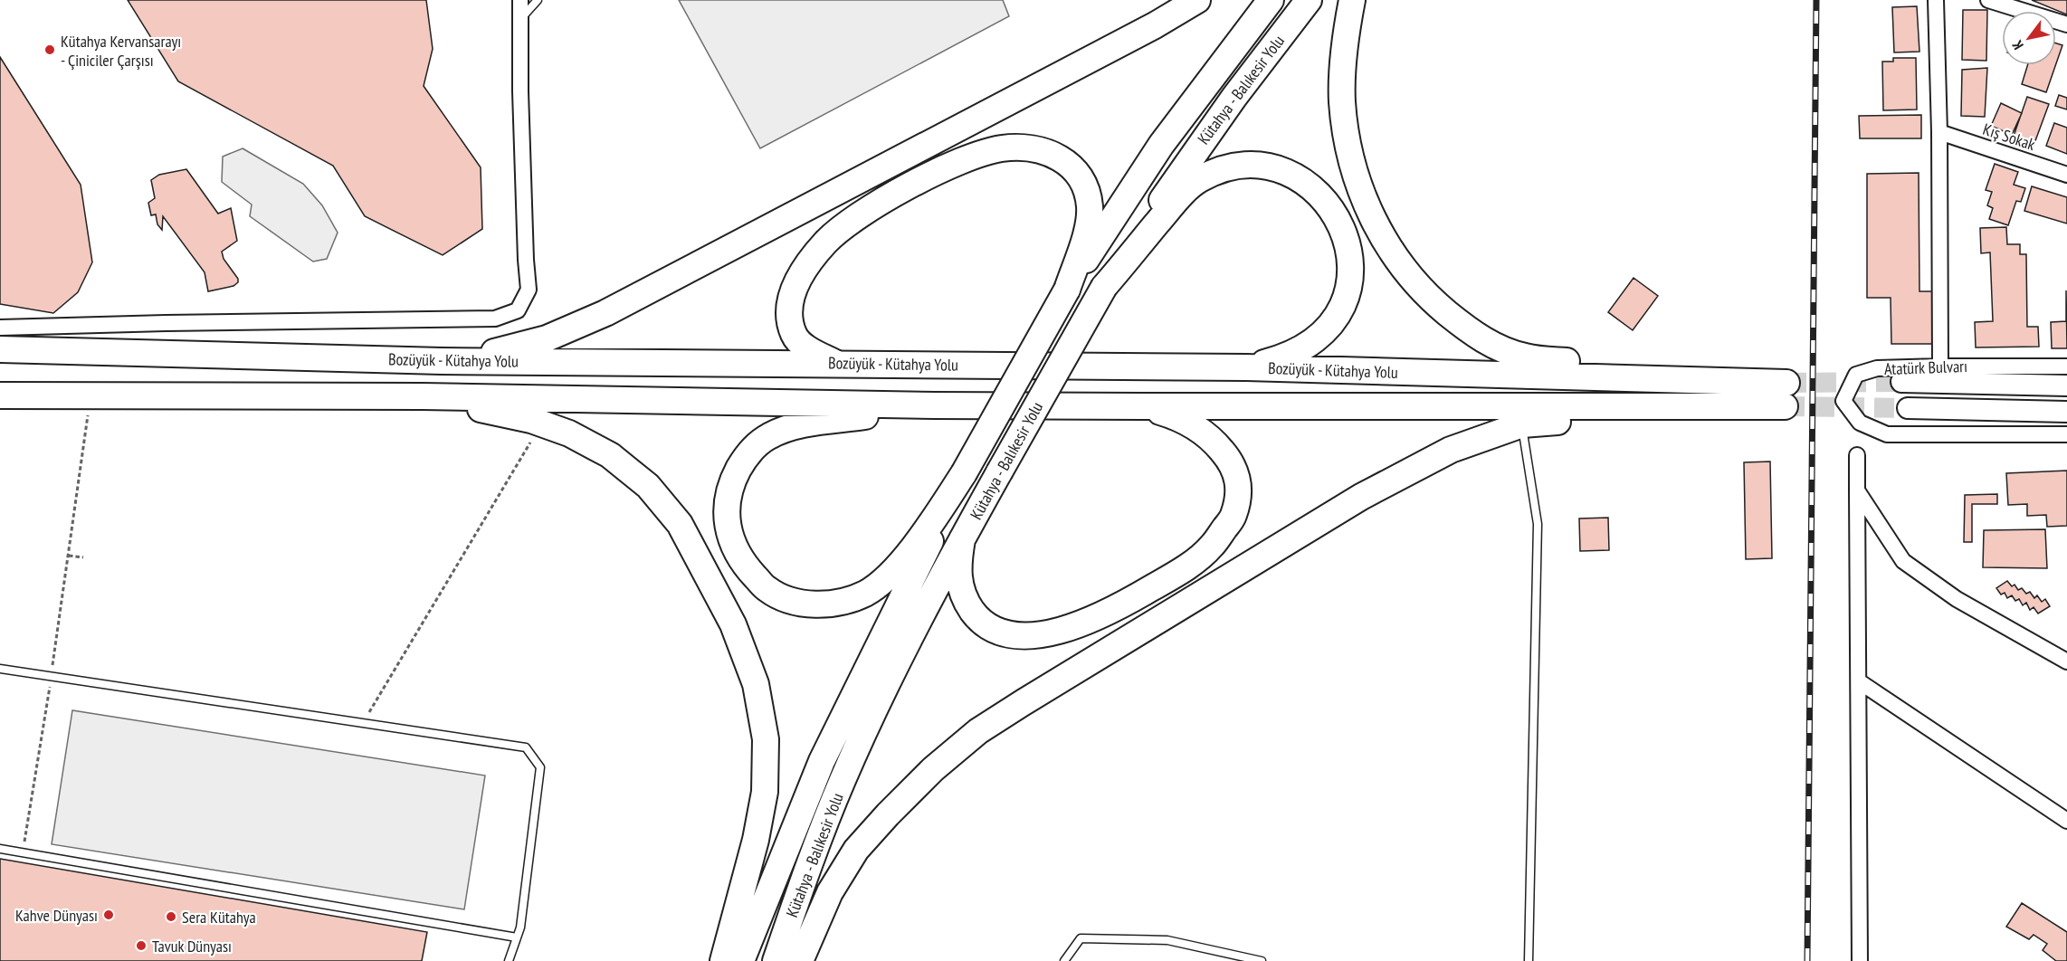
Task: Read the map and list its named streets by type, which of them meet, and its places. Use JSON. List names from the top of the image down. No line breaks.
{"streets":{"highway":["Kütahya - Balıkesir Yolu","Bozüyük - Kütahya Yolu"],"main road":["Atatürk Bulvarı"],"street":["Kış Sokak"]},"places":["Kütahya Kervansarayı - Çiniciler Çarşısı","Kahve Dünyası","Sera Kütahya","Tavuk Dünyası"],"north":"bottom left"}
